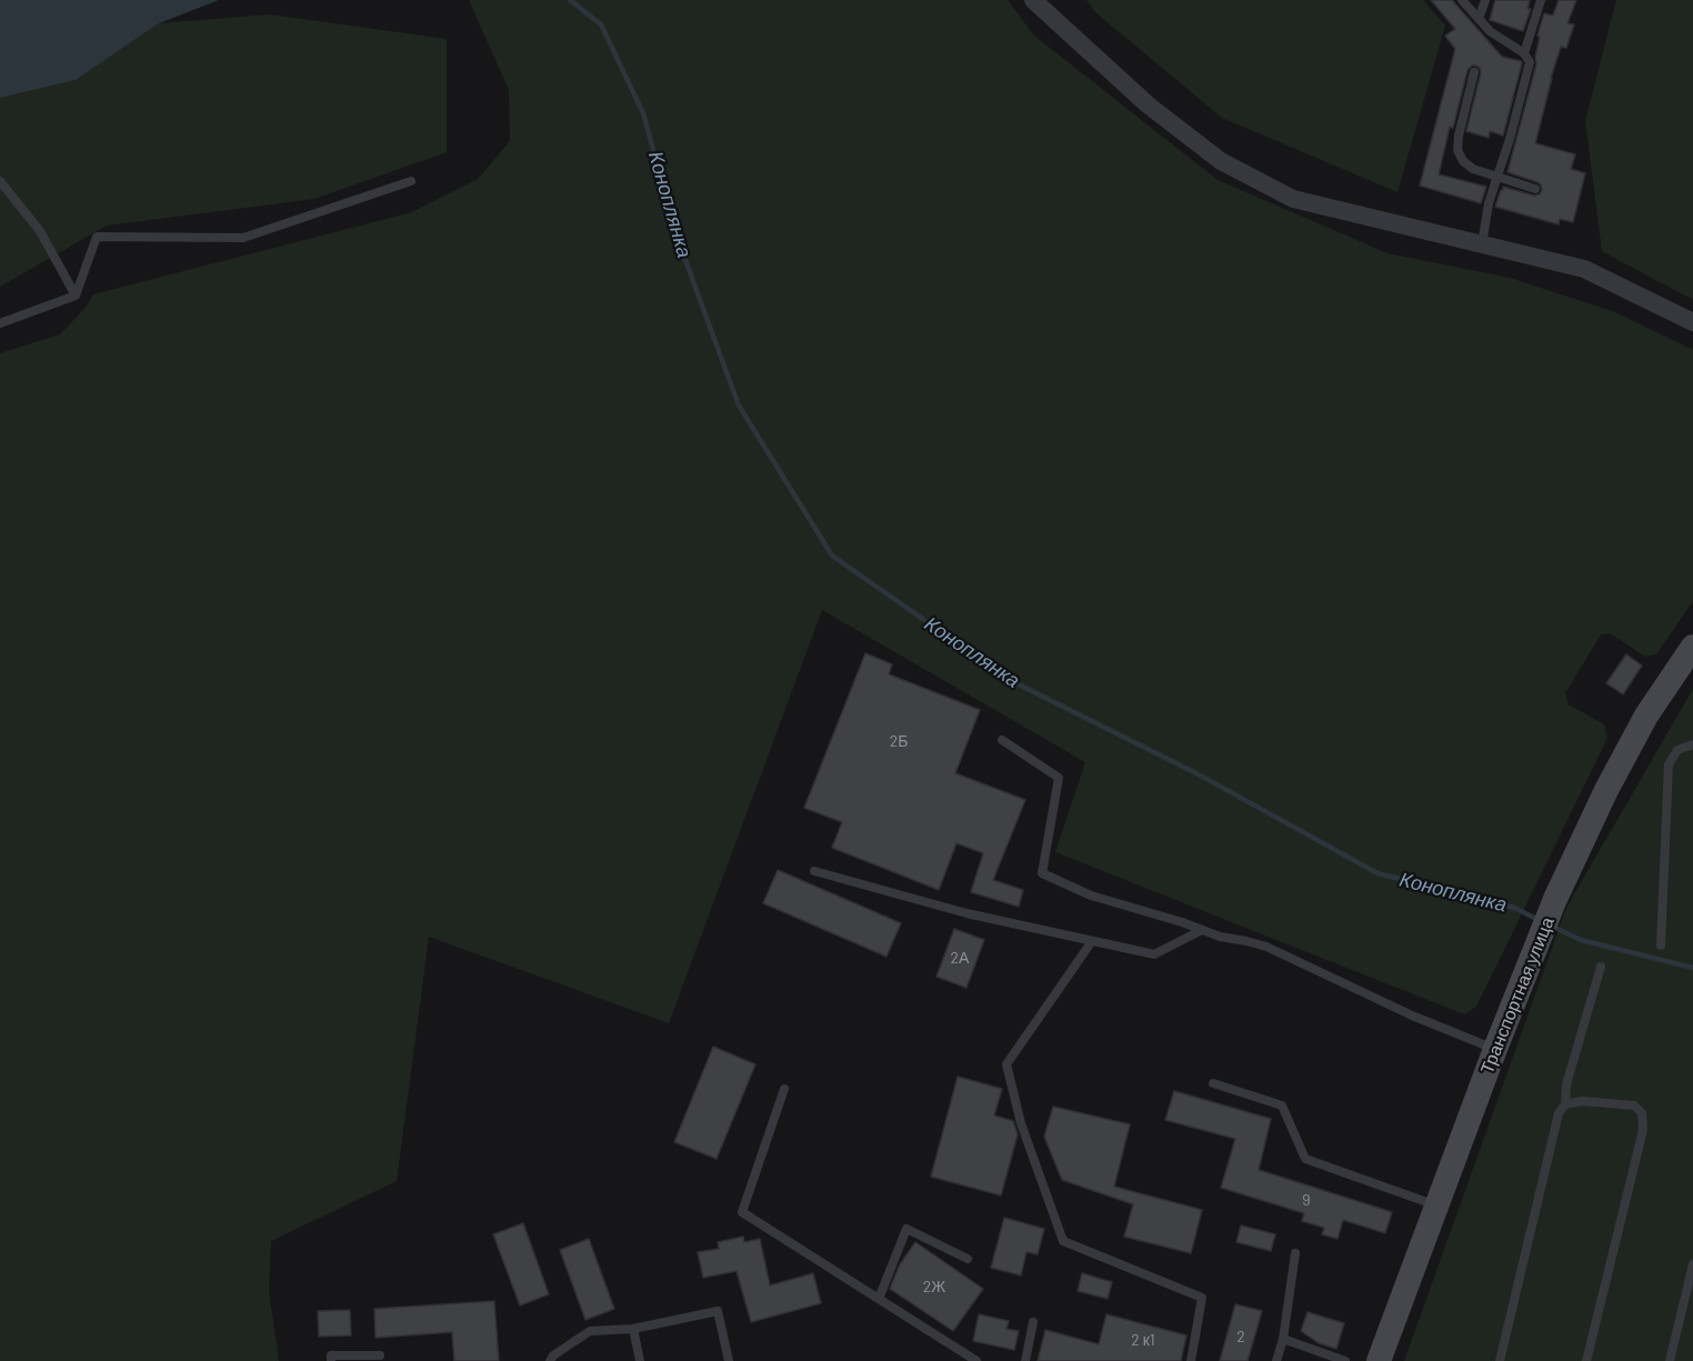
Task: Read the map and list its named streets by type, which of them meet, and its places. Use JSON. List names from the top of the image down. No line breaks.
{"streets":{"main road":["Транспортная улица"]},"water":["Коноплянка"],"house_numbers":["2Б","2А","9","2Ж","2","2 к1"]}
